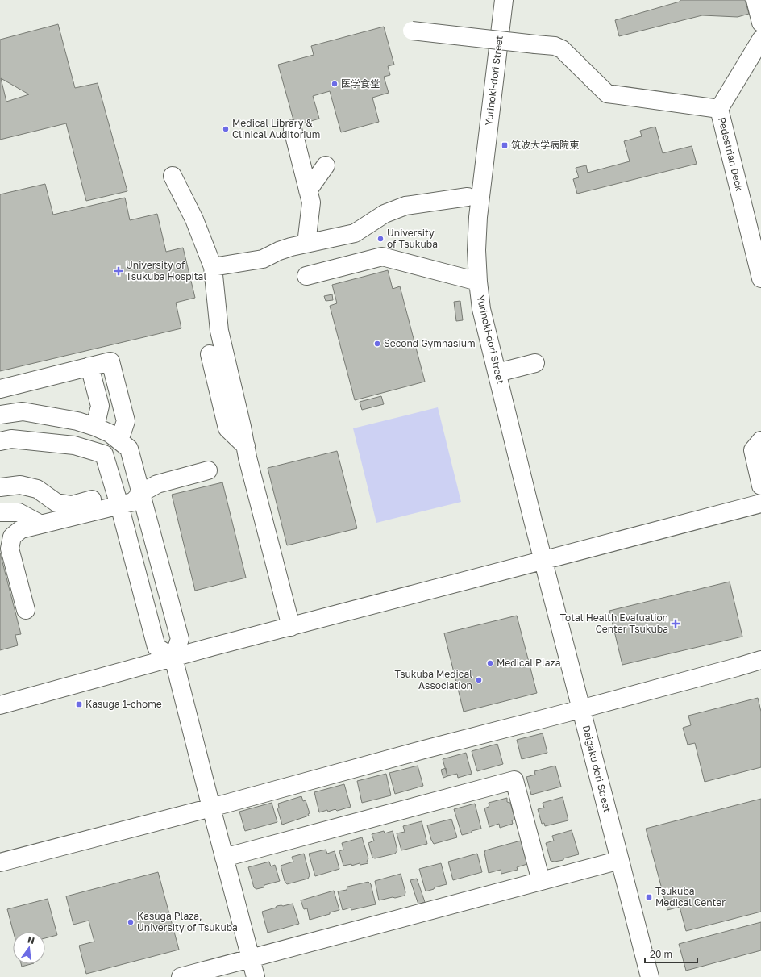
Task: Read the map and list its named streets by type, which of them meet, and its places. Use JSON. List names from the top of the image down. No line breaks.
{"streets":{"street":["Yurinoki-dori Street","Pedestrian Deck","Daigaku dori Street"]},"crossings":[["Yurinoki-dori Street","Daigaku dori Street"]],"places":{"other":["医学食堂","Medical Library & Clinical Auditorium","University of Tsukuba","Second Gymnasium","Medical Plaza","Tsukuba Medical Association","Kasuga Plaza, University of Tsukuba"],"transit":["筑波大学病院東","Kasuga 1-chome","Tsukuba Medical Center"],"health":["University of Tsukuba Hospital","Total Health Evaluation Center Tsukuba"]},"scale_bar":"20 m","north":"top"}
